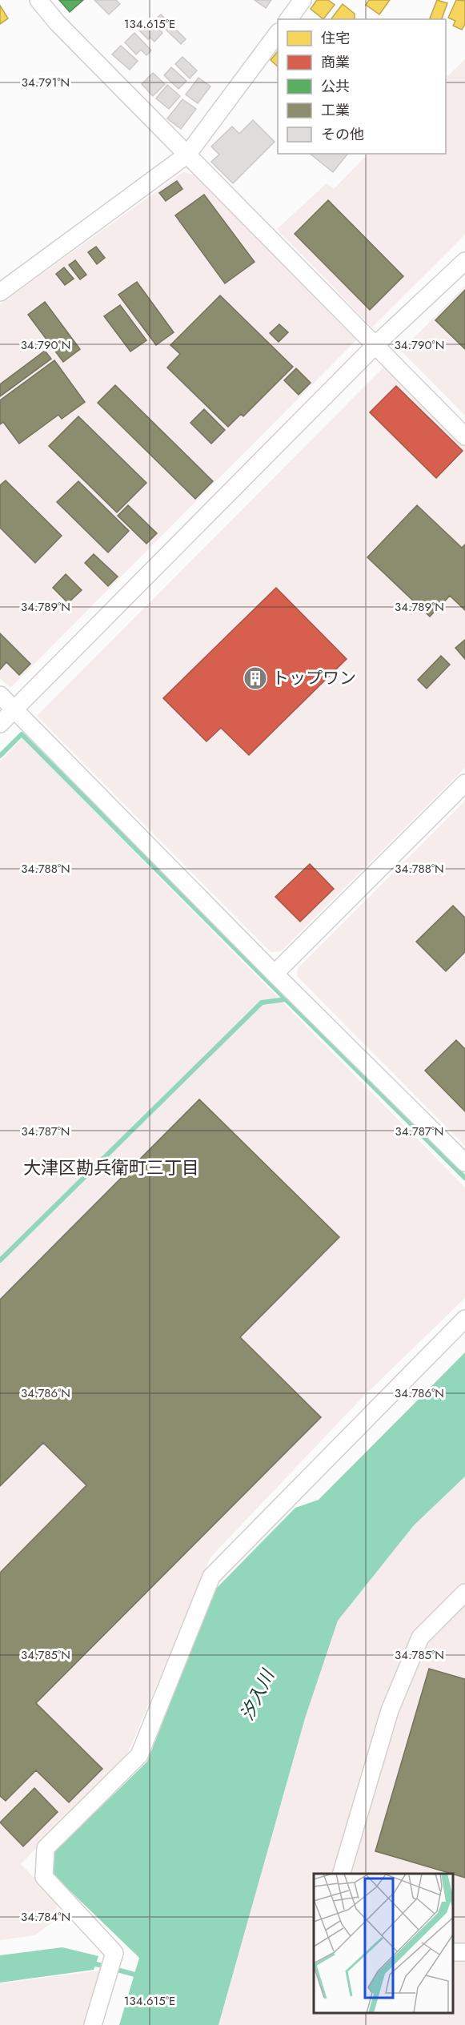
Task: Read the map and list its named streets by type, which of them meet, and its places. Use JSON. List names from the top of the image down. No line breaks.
{"districts":["大津区勘兵衛町三丁目"],"water":["汐入川"],"places":{"building":["トップワン"]},"legend":["住宅","商業","公共","工業","その他"],"coordinates":["134.615°E","34.791°N","34.790°N","34.789°N","34.788°N","34.787°N","34.786°N","34.785°N","34.784°N"]}
